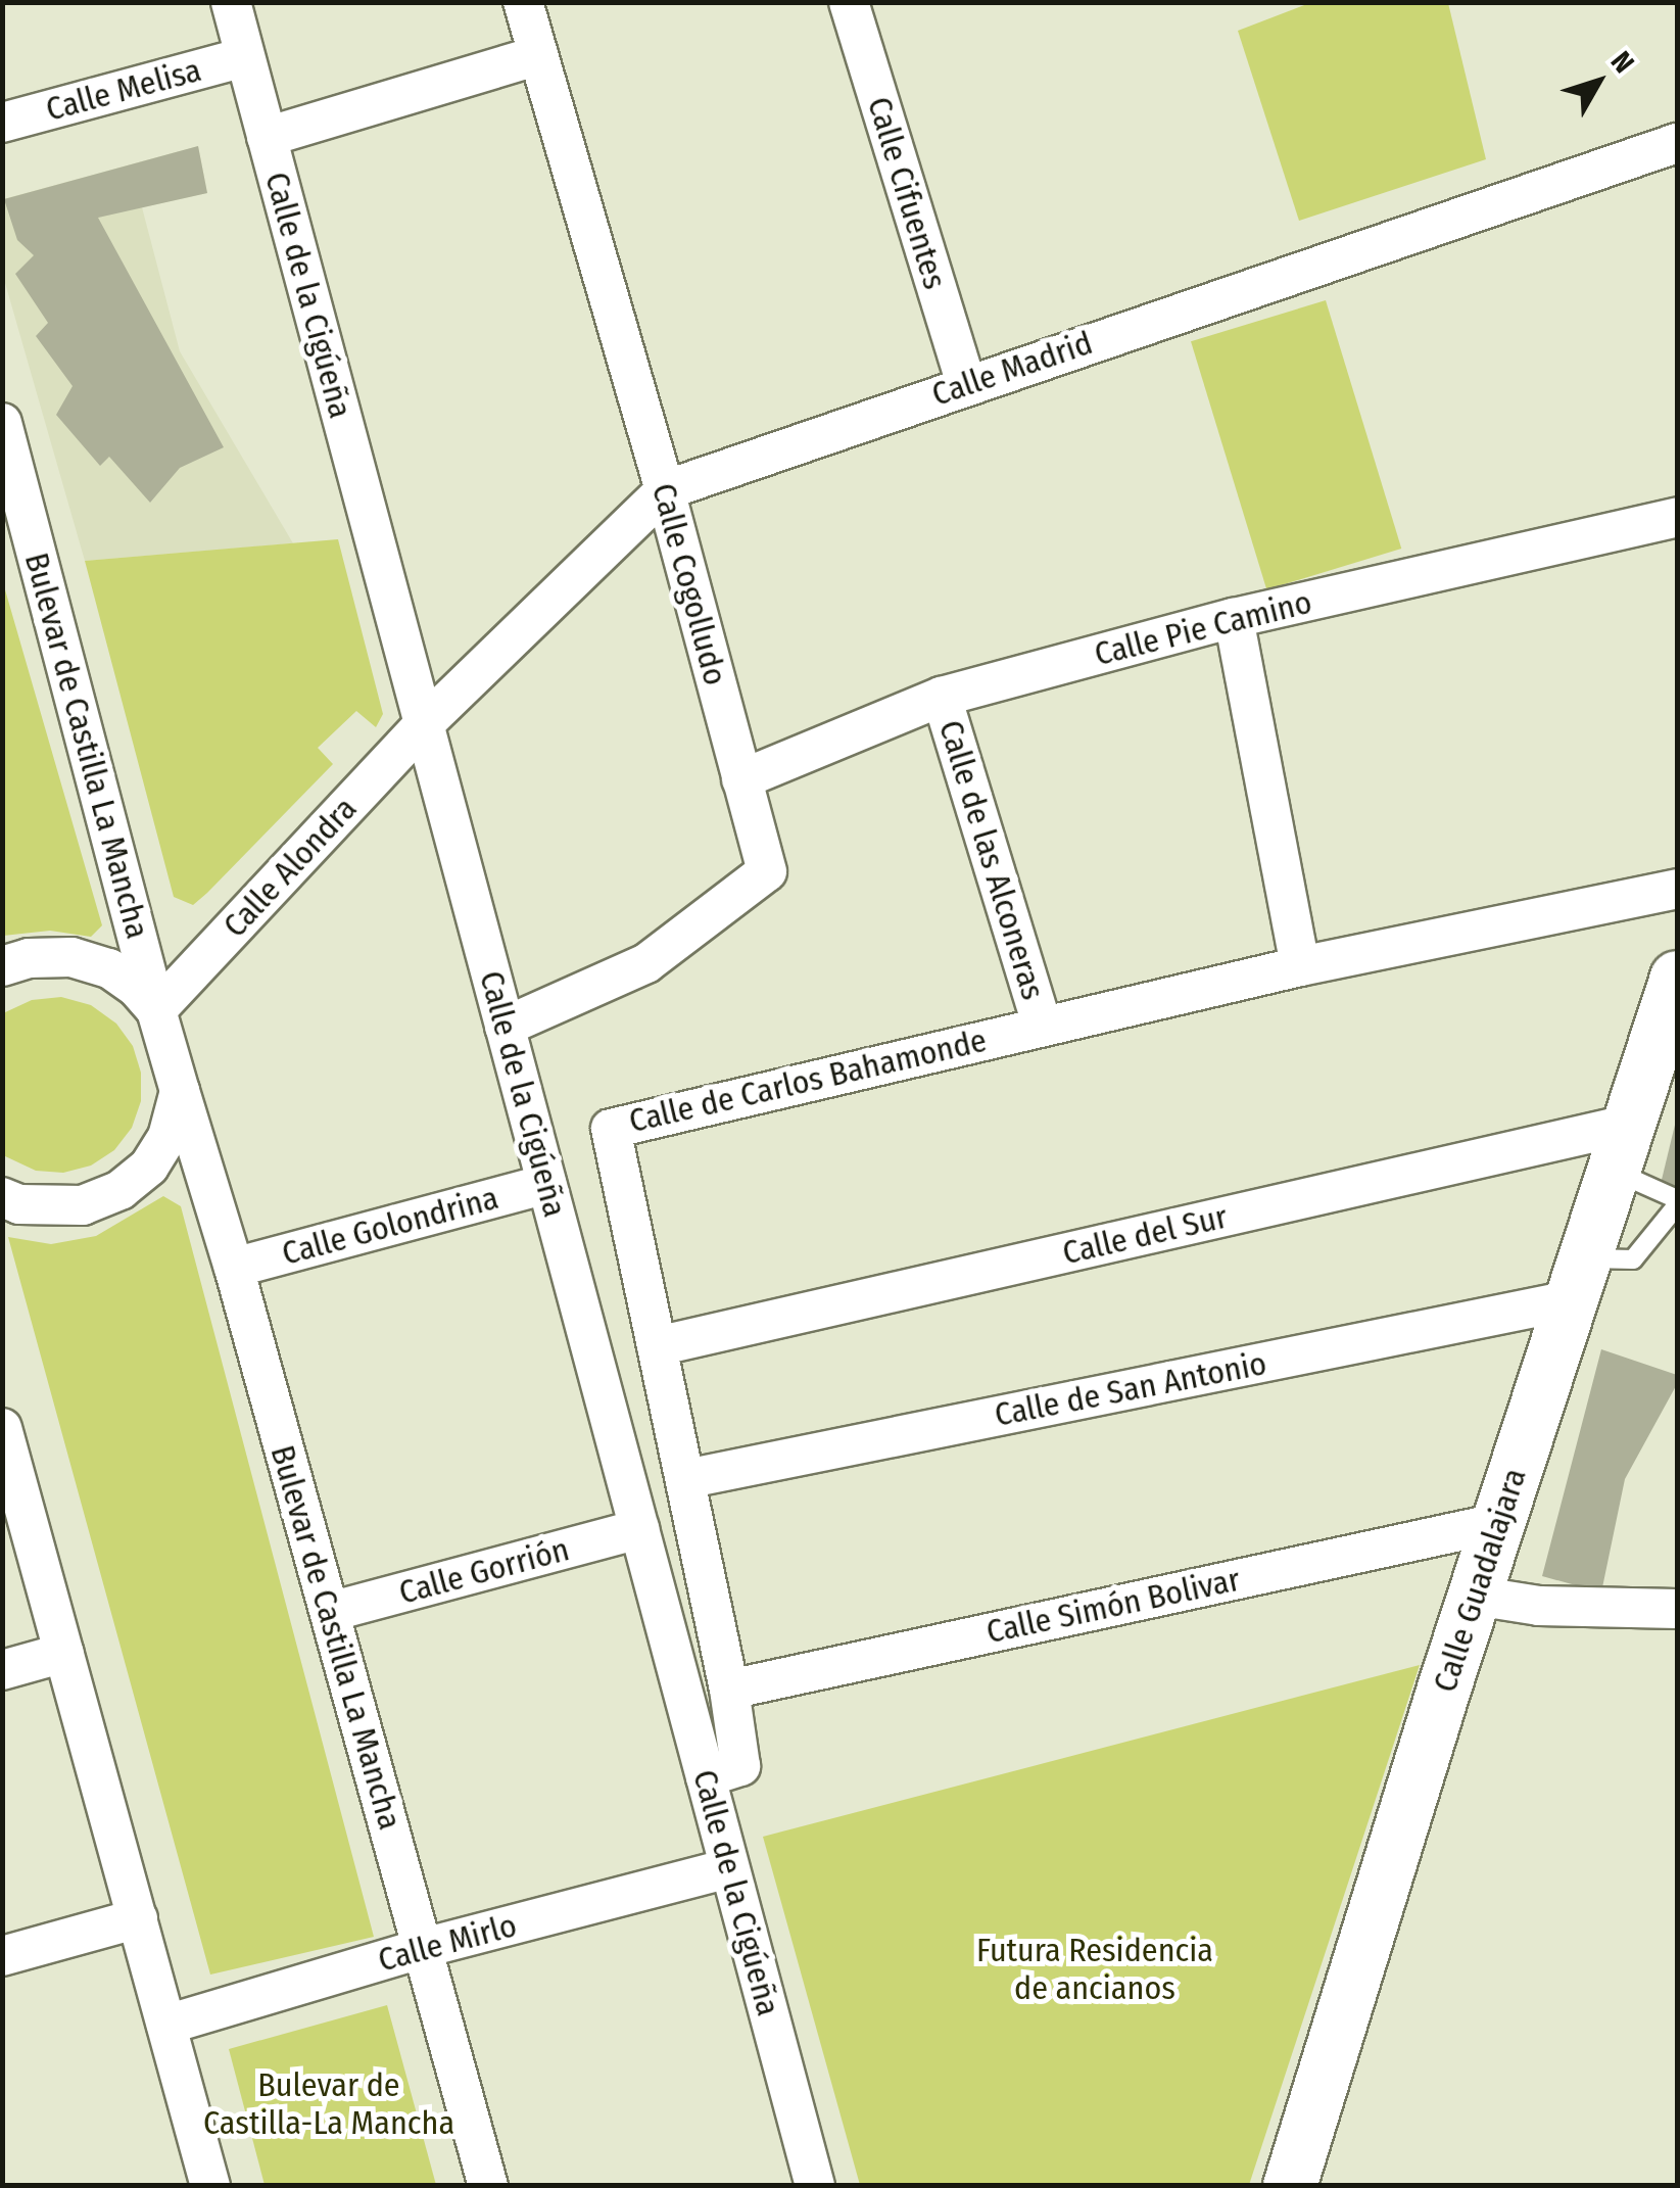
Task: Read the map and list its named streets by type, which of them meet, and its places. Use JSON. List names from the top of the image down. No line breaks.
{"streets":{"main road":["Calle Guadalajara"],"street":["Calle Melisa","Calle Cifuentes","Calle de la Cigúeña","Calle Madrid","Calle Cogolludo","Calle Pie Camino","Bulevar de Castilla La Mancha","Calle de las Alconeras","Calle Alondra","Calle de Carlos Bahamonde","Calle Golondrina","Calle del Sur","Calle de San Antonio","Calle Gorrión","Calle Simón Bolivar","Calle Mirlo"]},"crossings":[["Calle Melisa","Calle de la Cigúeña"],["Calle Cifuentes","Calle Madrid"],["Calle de la Cigúeña","Calle Madrid"],["Calle de la Cigúeña","Calle Cogolludo"],["Calle de la Cigúeña","Calle Alondra"],["Calle de la Cigúeña","Calle de Carlos Bahamonde"],["Calle de la Cigúeña","Calle Golondrina"],["Calle de la Cigúeña","Calle Gorrión"],["Calle de la Cigúeña","Calle Mirlo"],["Calle Madrid","Calle Cogolludo"],["Calle Madrid","Calle Alondra"],["Calle Cogolludo","Calle Pie Camino"],["Calle Pie Camino","Calle de las Alconeras"],["Bulevar de Castilla La Mancha","Calle Alondra"],["Bulevar de Castilla La Mancha","Calle Golondrina"],["Bulevar de Castilla La Mancha","Calle Gorrión"],["Bulevar de Castilla La Mancha","Calle Mirlo"],["Calle de las Alconeras","Calle de Carlos Bahamonde"],["Calle de Carlos Bahamonde","Calle del Sur"],["Calle de Carlos Bahamonde","Calle de San Antonio"],["Calle de Carlos Bahamonde","Calle Simón Bolivar"],["Calle del Sur","Calle Guadalajara"],["Calle de San Antonio","Calle Guadalajara"],["Calle Guadalajara","Calle Simón Bolivar"]],"parks":["Futura Residencia de ancianos","Bulevar de Castilla-La Mancha"],"north":"top right"}
